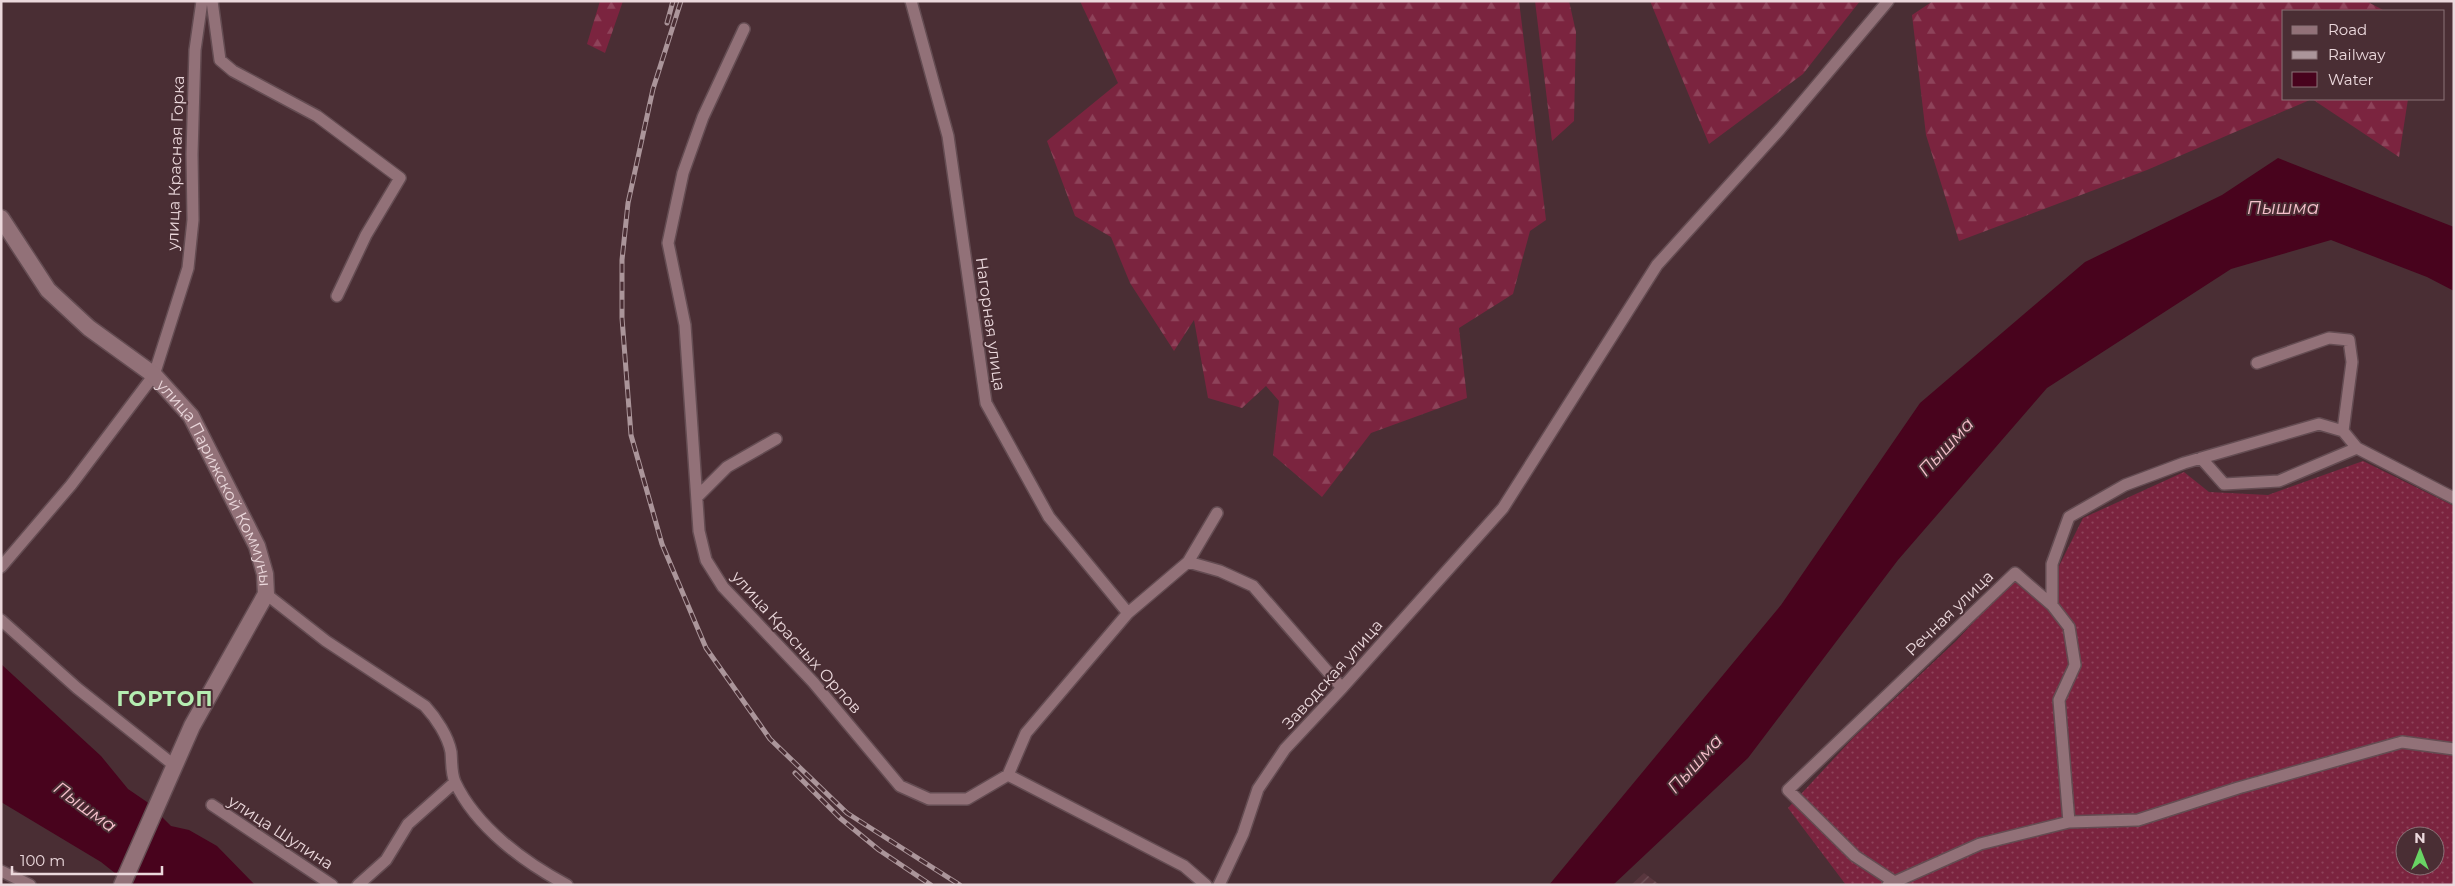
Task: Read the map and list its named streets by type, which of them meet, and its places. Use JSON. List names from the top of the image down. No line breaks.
{"streets":{"main road":["улица Парижской Коммуны"],"street":["улица Красная Горка","Нагорная улица","Речная улица","улица Красных Орлов","Заводская улица","улица Шулина"]},"crossings":[["улица Красная Горка","улица Парижской Коммуны"]],"districts":["ГОРТОП"],"water":["Пышма"],"legend":["Road","Railway","Water"],"scale_bar":"100 m","north":"top"}
